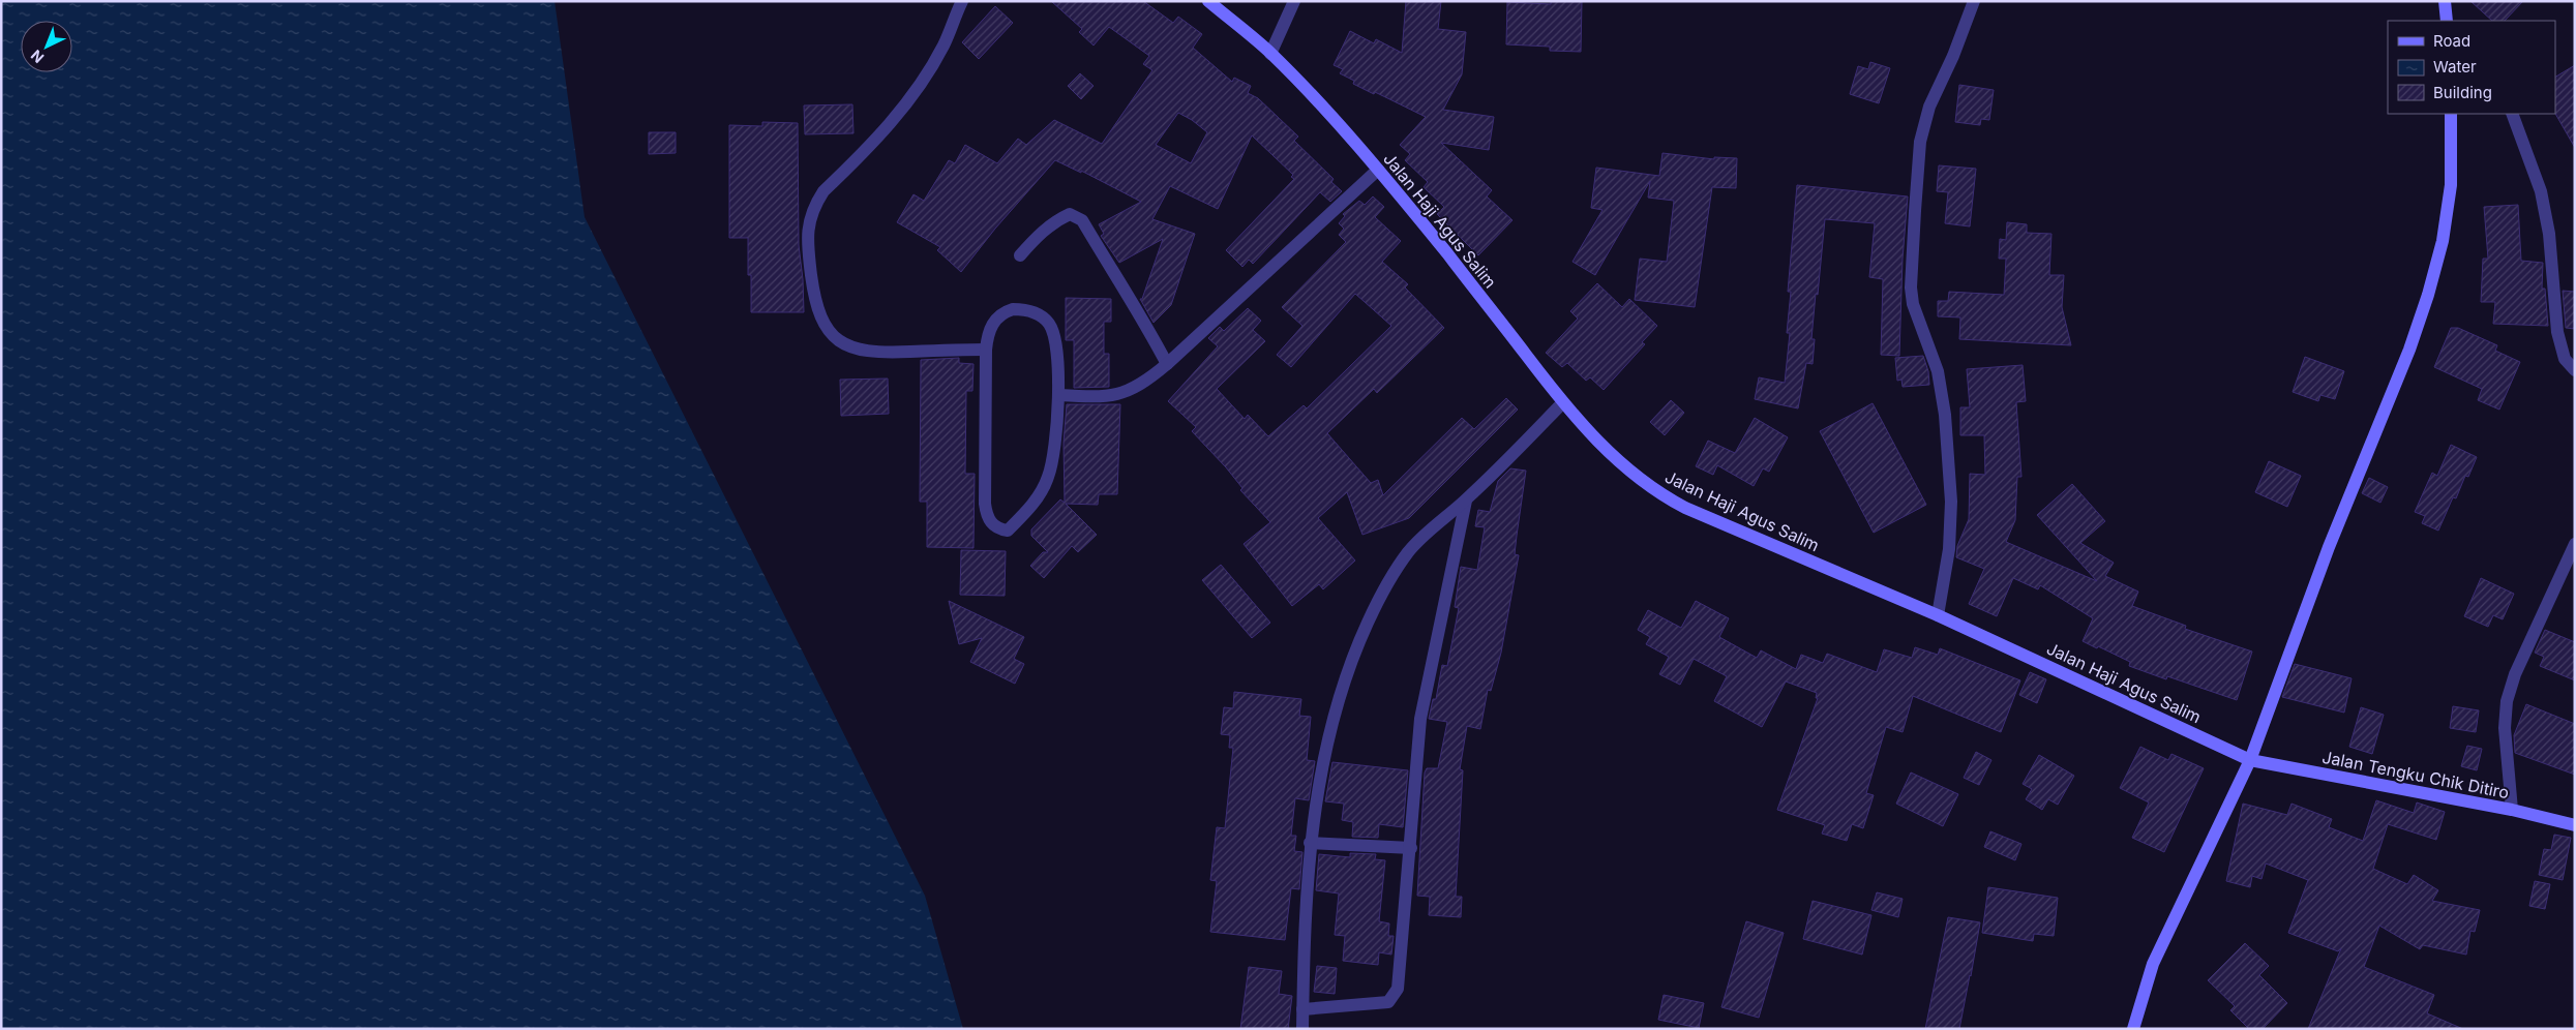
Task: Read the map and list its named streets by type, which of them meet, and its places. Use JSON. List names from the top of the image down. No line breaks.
{"streets":{"main road":["Jalan Haji Agus Salim","Jalan Tengku Chik Ditiro"]},"crossings":[["Jalan Haji Agus Salim","Jalan Tengku Chik Ditiro"]],"legend":["Road","Water","Building"],"north":"bottom left"}
